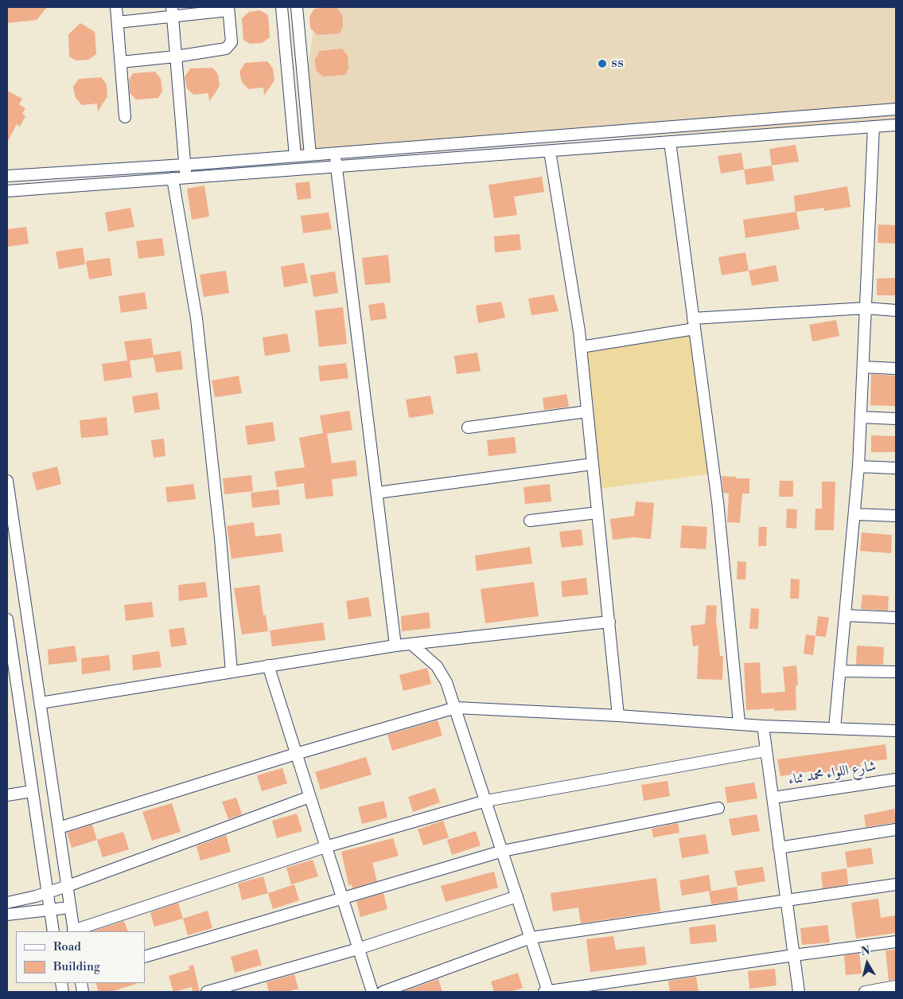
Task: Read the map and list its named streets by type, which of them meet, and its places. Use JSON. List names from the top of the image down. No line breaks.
{"streets":{"street":["شارع اللواء محمد ثناء"]},"places":["ss"],"legend":["Road","Building"],"north":"top"}
